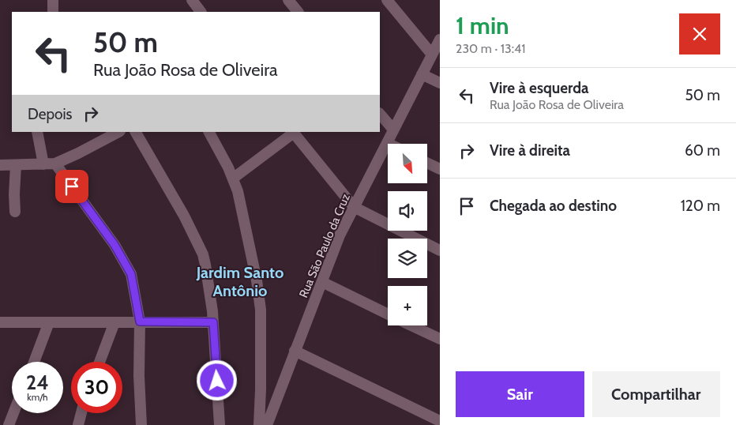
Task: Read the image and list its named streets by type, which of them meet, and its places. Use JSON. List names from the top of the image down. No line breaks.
{"streets":{"street":["Rua São Paulo da Cruz"]},"districts":["Jardim Santo Antônio"],"north":"bottom right","page":{"heading":["1 min","230 m · 13:41"],"turn":["50 m","Rua João Rosa de Oliveira"],"list":[{"name":"Vire à esquerda","note":"Rua João Rosa de Oliveira","value":"50 m"},{"name":"Vire à direita","value":"60 m"},{"name":"Chegada ao destino","value":"120 m"}],"then":"Depois","map_buttons":"+","speed":"24 km/h","limit":"30","buttons":["Sair","Compartilhar"]}}
